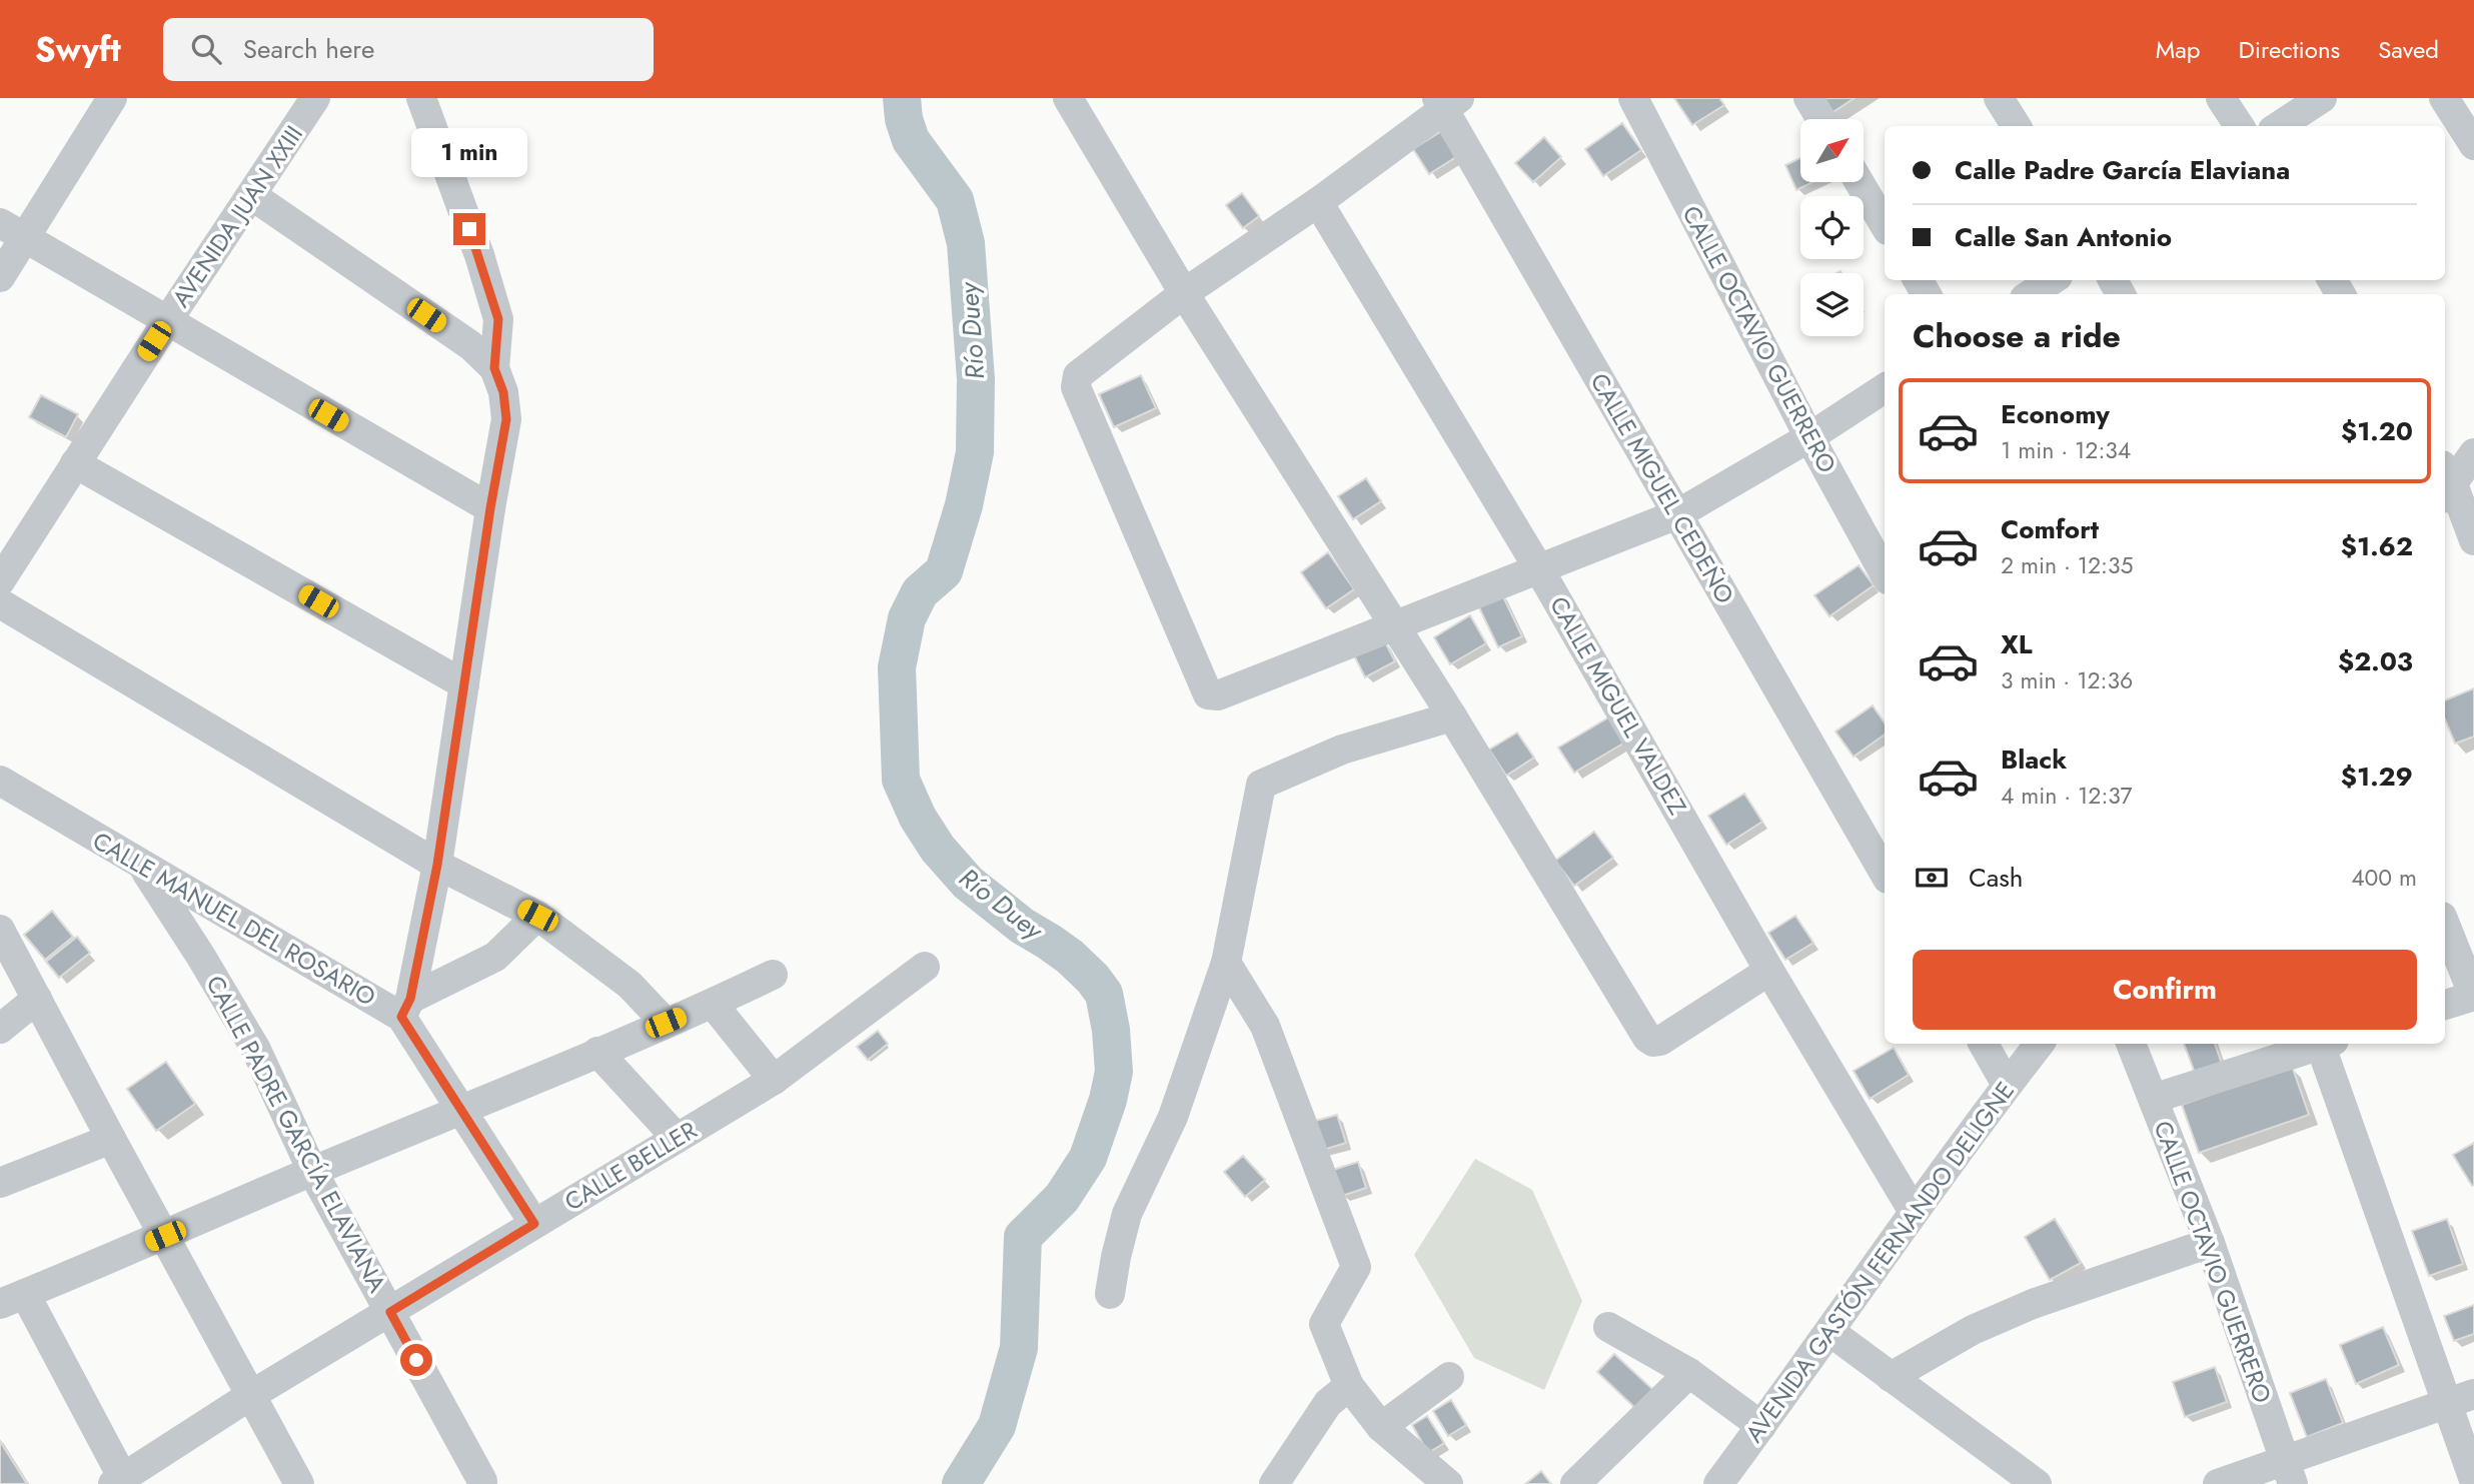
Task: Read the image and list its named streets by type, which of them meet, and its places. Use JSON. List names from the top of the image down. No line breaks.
{"streets":{"street":["AVENIDA JUAN XXIII","CALLE OCTAVIO GUERRERO","CALLE MIGUEL CEDEÑO","CALLE MIGUEL VALDEZ","CALLE MANUEL DEL ROSARIO","CALLE PADRE GARCÍA ELAVIANA","CALLE BELLER","AVENIDA GASTÓN FERNANDO DELIGNE"]},"crossings":[["CALLE MIGUEL VALDEZ","AVENIDA GASTÓN FERNANDO DELIGNE"],["CALLE MANUEL DEL ROSARIO","CALLE PADRE GARCÍA ELAVIANA"],["CALLE MANUEL DEL ROSARIO","CALLE BELLER"],["CALLE PADRE GARCÍA ELAVIANA","CALLE BELLER"]],"water":["Río Duey"],"north":"top right","page":{"header":"Swyft","search":"Search here","nav":["Map","Directions","Saved"],"banner":["Calle Padre García Elaviana","Calle San Antonio"],"bubble":"1 min","heading":"Choose a ride","list":[{"name":"Economy","note":"1 min · 12:34","value":"$1.20"},{"name":"Comfort","note":"2 min · 12:35","value":"$1.62"},{"name":"XL","note":"3 min · 12:36","value":"$2.03"},{"name":"Black","note":"4 min · 12:37","value":"$1.29"}],"pay":["Cash","400 m"],"buttons":"Confirm"}}
